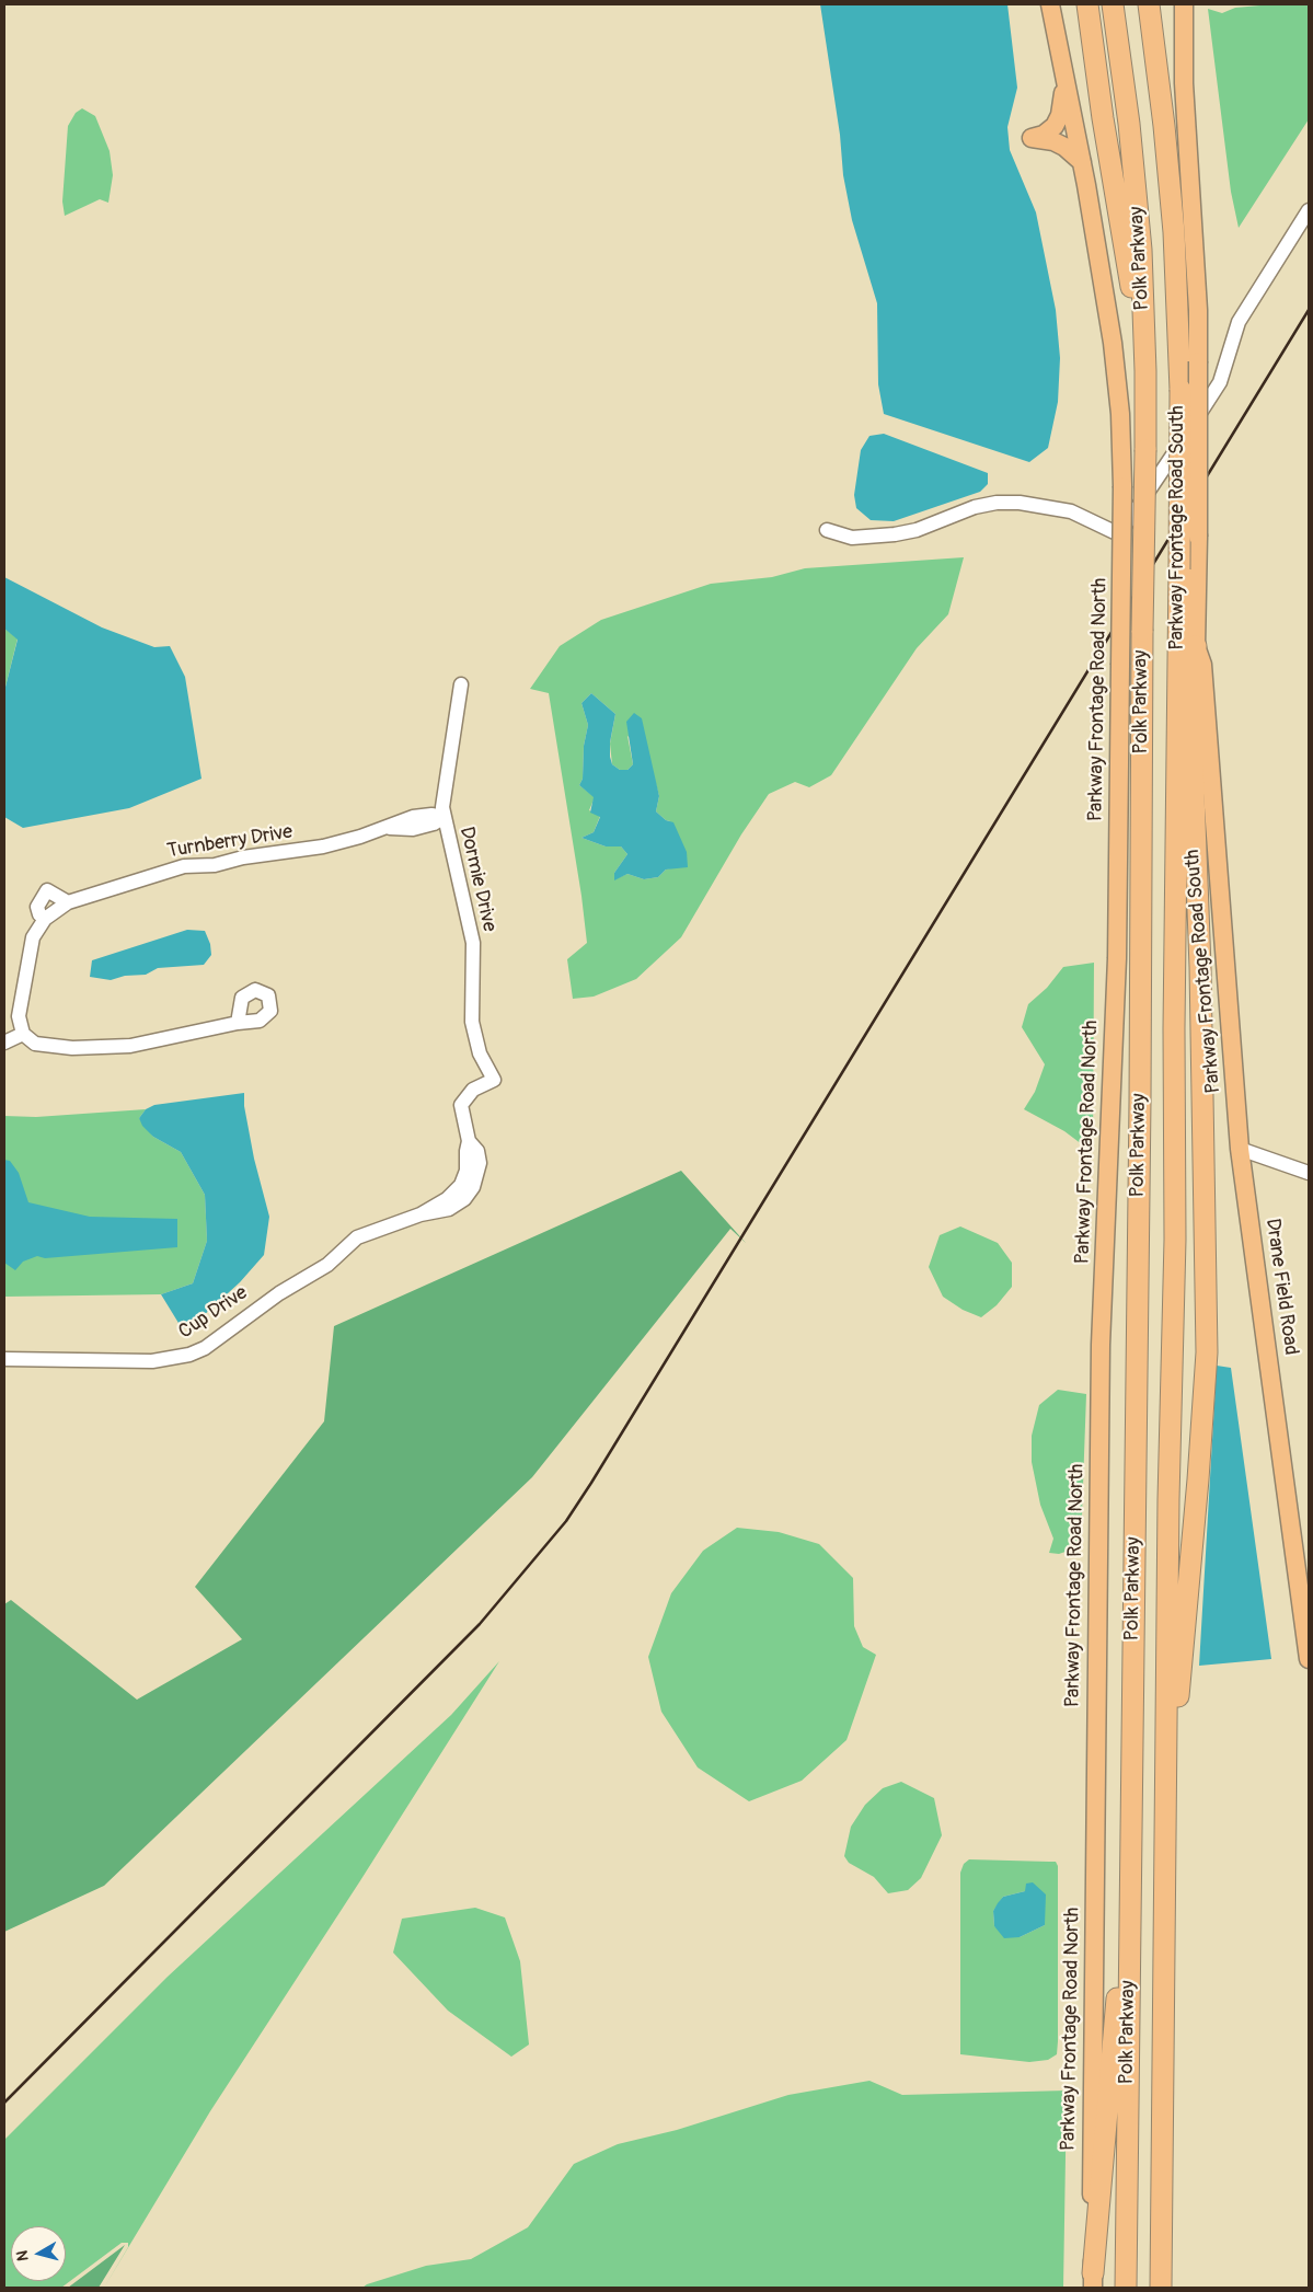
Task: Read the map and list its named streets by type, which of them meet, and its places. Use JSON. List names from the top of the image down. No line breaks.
{"streets":{"highway":["Polk Parkway"],"main road":["Parkway Frontage Road South","Parkway Frontage Road North","Drane Field Road"],"street":["Turnberry Drive","Dormie Drive","Cup Drive"]},"crossings":[["Parkway Frontage Road South","Drane Field Road"],["Turnberry Drive","Dormie Drive"],["Dormie Drive","Cup Drive"]],"north":"left"}
